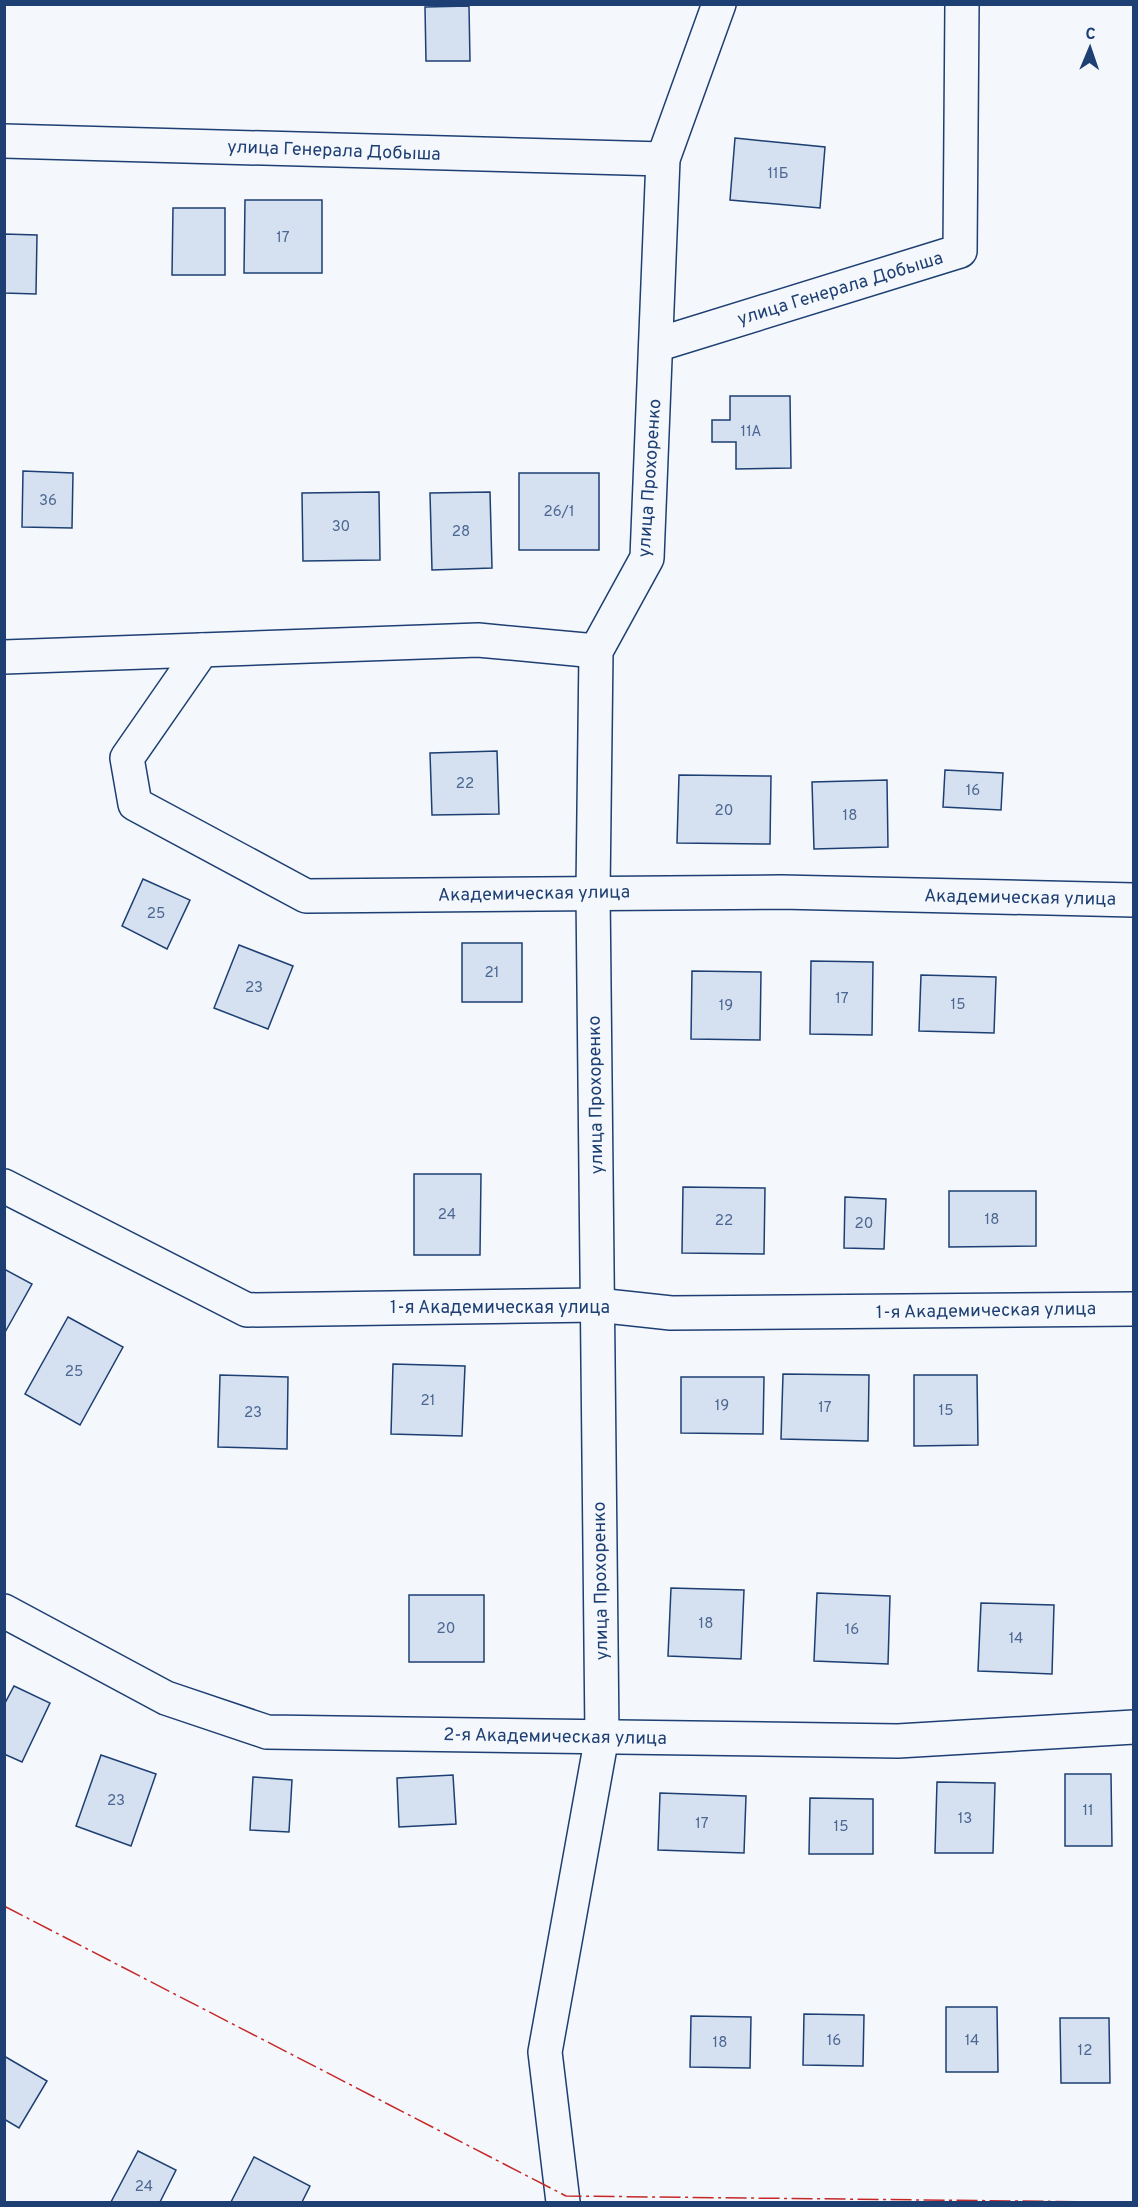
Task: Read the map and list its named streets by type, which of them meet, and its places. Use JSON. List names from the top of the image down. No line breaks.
{"streets":{"street":["улица Генерала Добыша","улица Прохоренко","Академическая улица","1-я Академическая улица","2-я Академическая улица"]},"crossings":[["улица Генерала Добыша","улица Прохоренко"],["улица Прохоренко","Академическая улица"],["улица Прохоренко","1-я Академическая улица"],["улица Прохоренко","2-я Академическая улица"]],"house_numbers":["11Б","17","11А","36","26/1","30","28","22","16","20","18","25","21","23","17","15","19","24","18","22","20","25","21","19","17","15","23","18","20","16","14","23","11","13","17","15","16","14","18","12","24"],"north":"top"}
